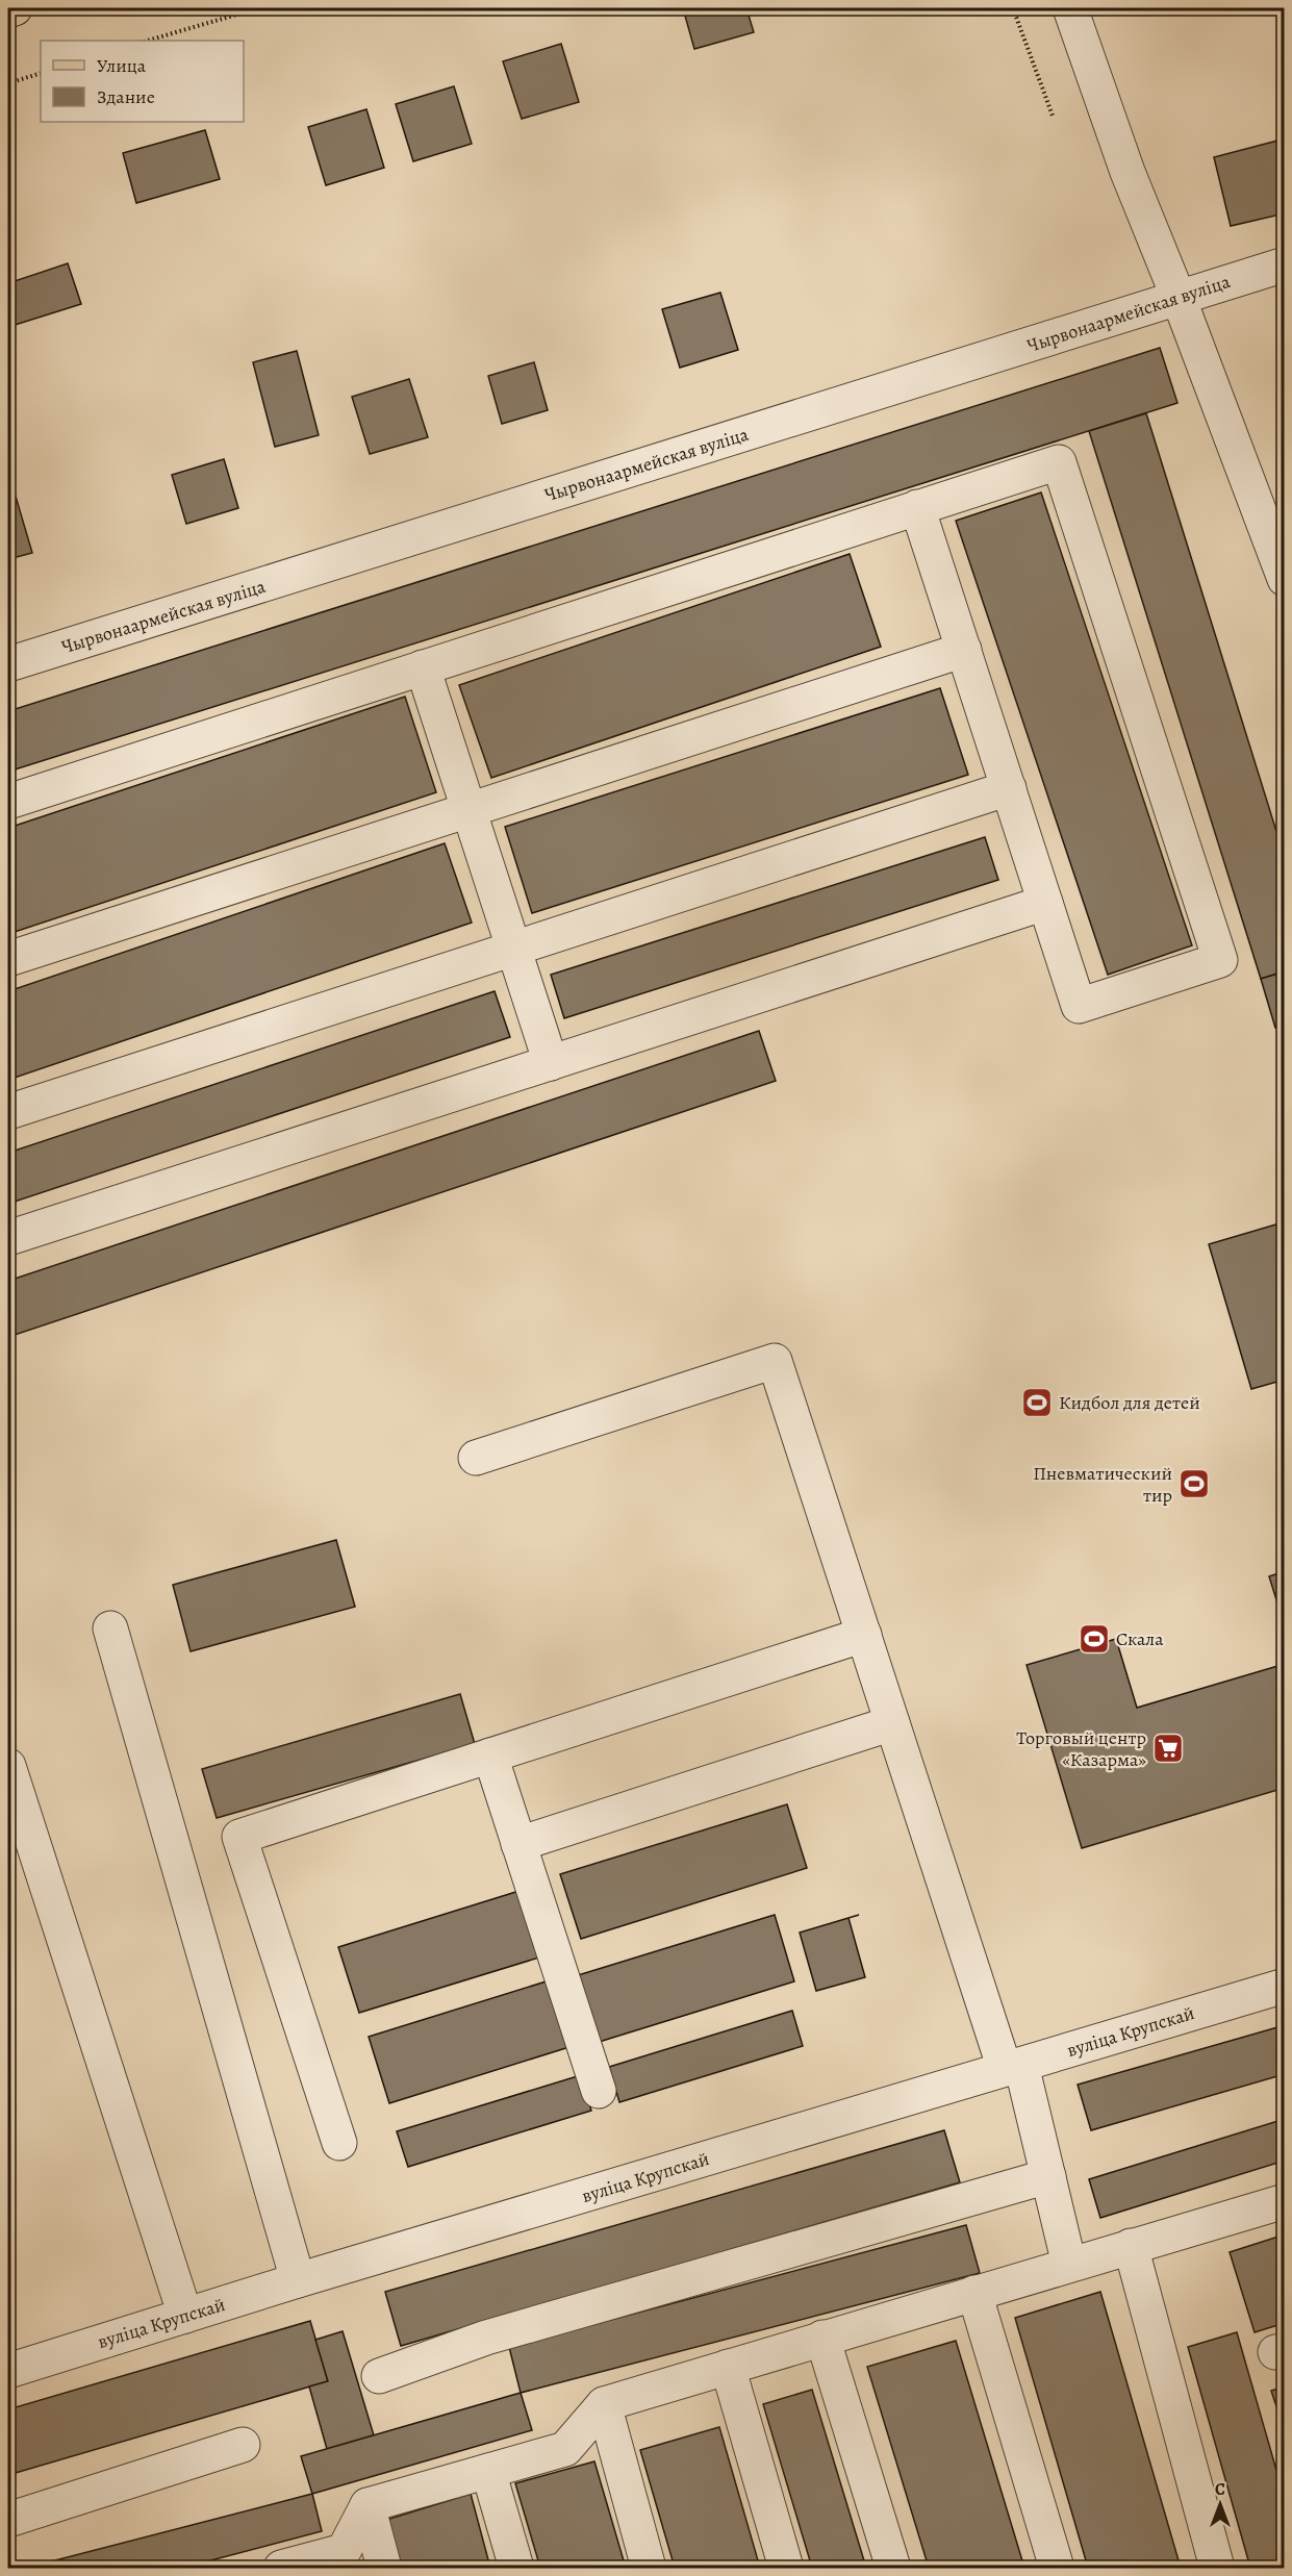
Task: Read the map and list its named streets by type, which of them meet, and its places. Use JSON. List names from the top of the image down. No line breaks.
{"streets":{"street":["Чырвонаармейская вуліца","вуліца Крупскай"]},"places":{"sports":["Кидбол для детей","Пневматический тир","Скала"],"supermarket":["Торговый центр «Казарма»"]},"legend":["Улица","Здание"],"north":"top"}
